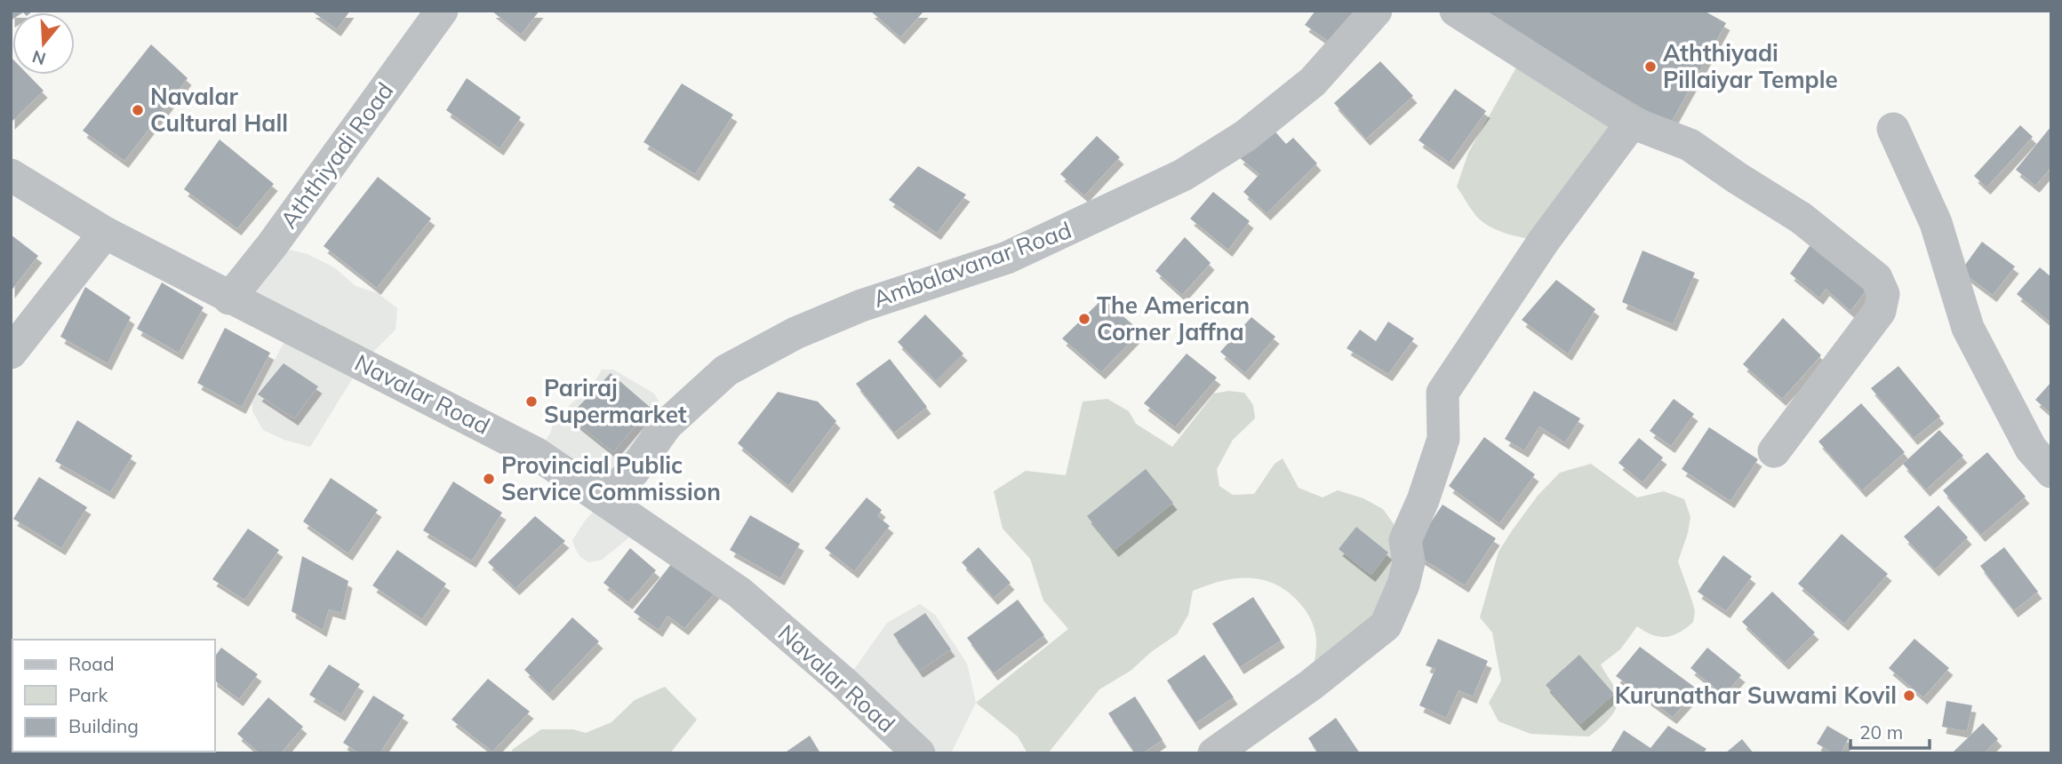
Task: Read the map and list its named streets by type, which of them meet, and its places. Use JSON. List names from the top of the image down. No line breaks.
{"streets":{"street":["Aththiyadi Road","Ambalavanar Road","Navalar Road"]},"crossings":[["Aththiyadi Road","Navalar Road"],["Ambalavanar Road","Navalar Road"]],"places":["Aththiyadi Pillaiyar Temple","Navalar Cultural Hall","The American Corner Jaffna","Pariraj Supermarket","Provincial Public Service Commission","Kurunathar Suwami Kovil"],"legend":["Road","Park","Building"],"scale_bar":"20 m","north":"bottom"}
